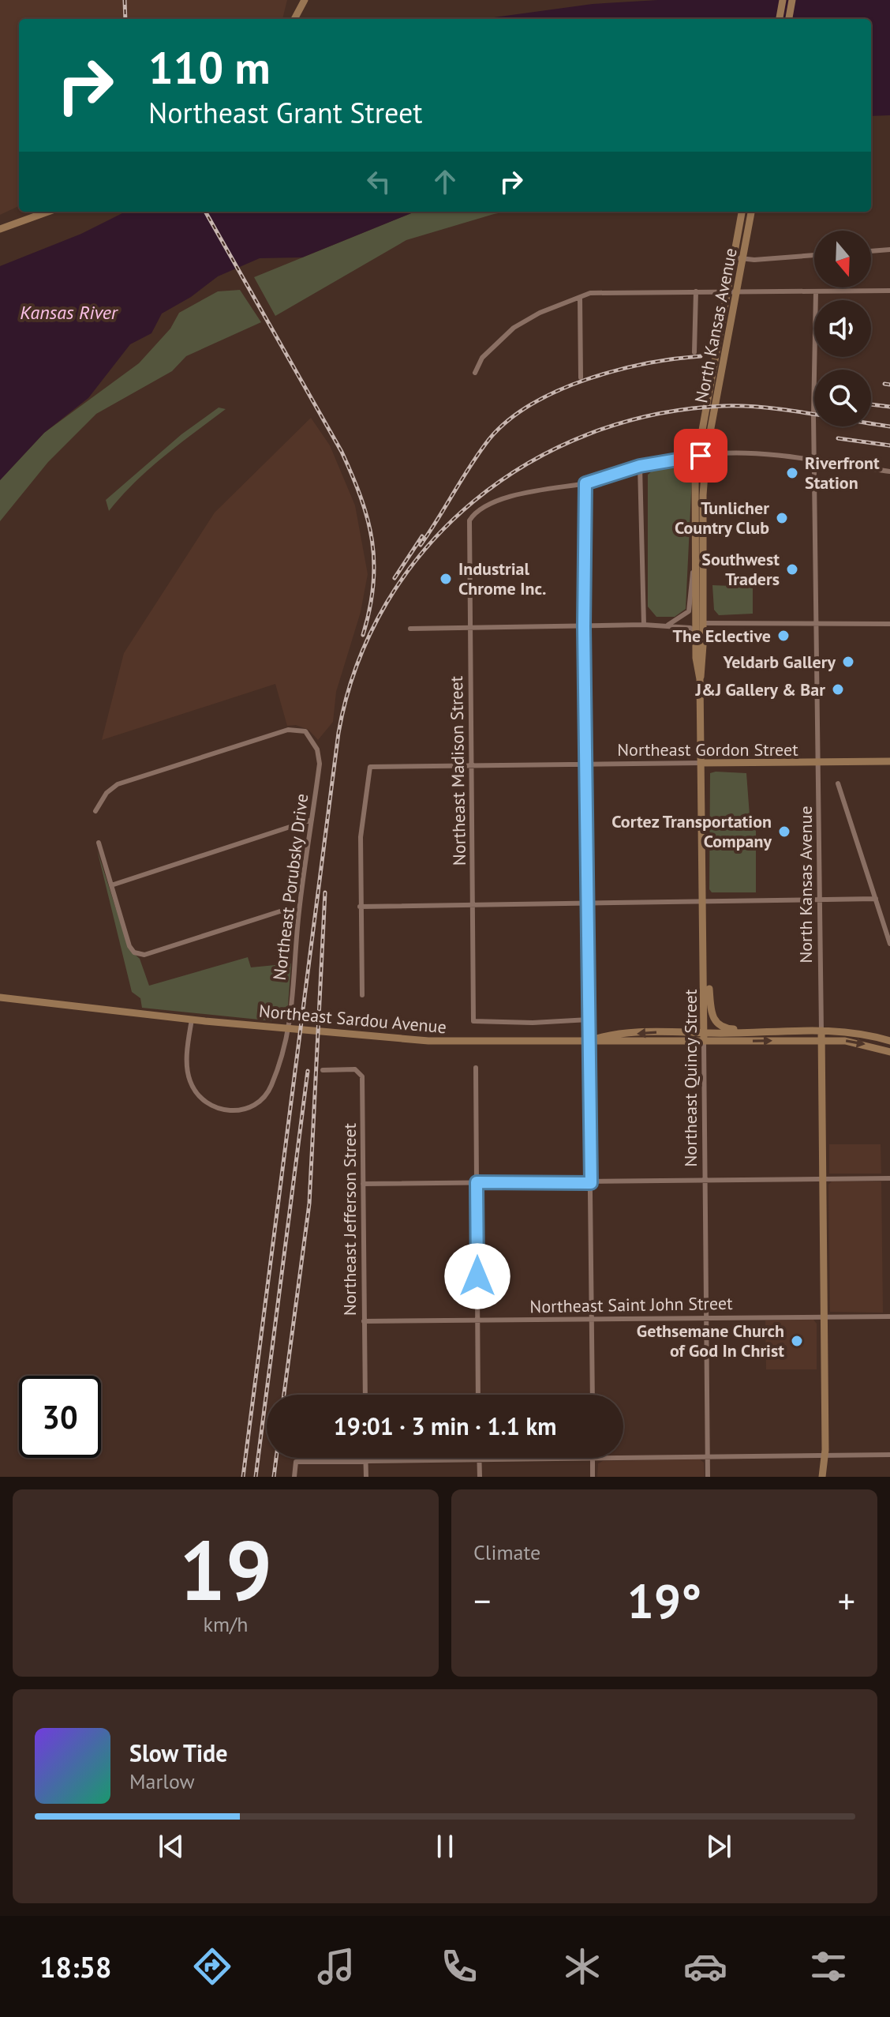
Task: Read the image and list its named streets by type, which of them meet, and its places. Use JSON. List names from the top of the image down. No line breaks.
{"streets":{"main road":["North Kansas Avenue","Northeast Gordon Street","Northeast Sardou Avenue","Northeast Quincy Street"],"street":["Northeast Madison Street","Northeast Porubsky Drive","Northeast Jefferson Street","Northeast Saint John Street"]},"crossings":[["North Kansas Avenue","Northeast Gordon Street"],["North Kansas Avenue","Northeast Quincy Street"],["North Kansas Avenue","Northeast Saint John Street"],["Northeast Gordon Street","Northeast Madison Street"],["Northeast Gordon Street","Northeast Quincy Street"],["Northeast Porubsky Drive","Northeast Sardou Avenue"],["Northeast Sardou Avenue","Northeast Quincy Street"],["Northeast Quincy Street","Northeast Saint John Street"],["Northeast Jefferson Street","Northeast Saint John Street"]],"water":["Kansas River"],"places":["Riverfront Station","Tunlicher Country Club","Southwest Traders","Industrial Chrome Inc.","The Eclective","Yeldarb Gallery","J&J Gallery & Bar","Cortez Transportation Company","Gethsemane Church of God In Christ"],"north":"bottom","page":{"turn":["110 m","Northeast Grant Street"],"limit":"30","trip":"19:01 · 3 min · 1.1 km","tile":[["19","km/h"],"Climate"],"heat":["−","19°","+"],"song":["Slow Tide","Marlow"],"tabs":"18:58"}}
